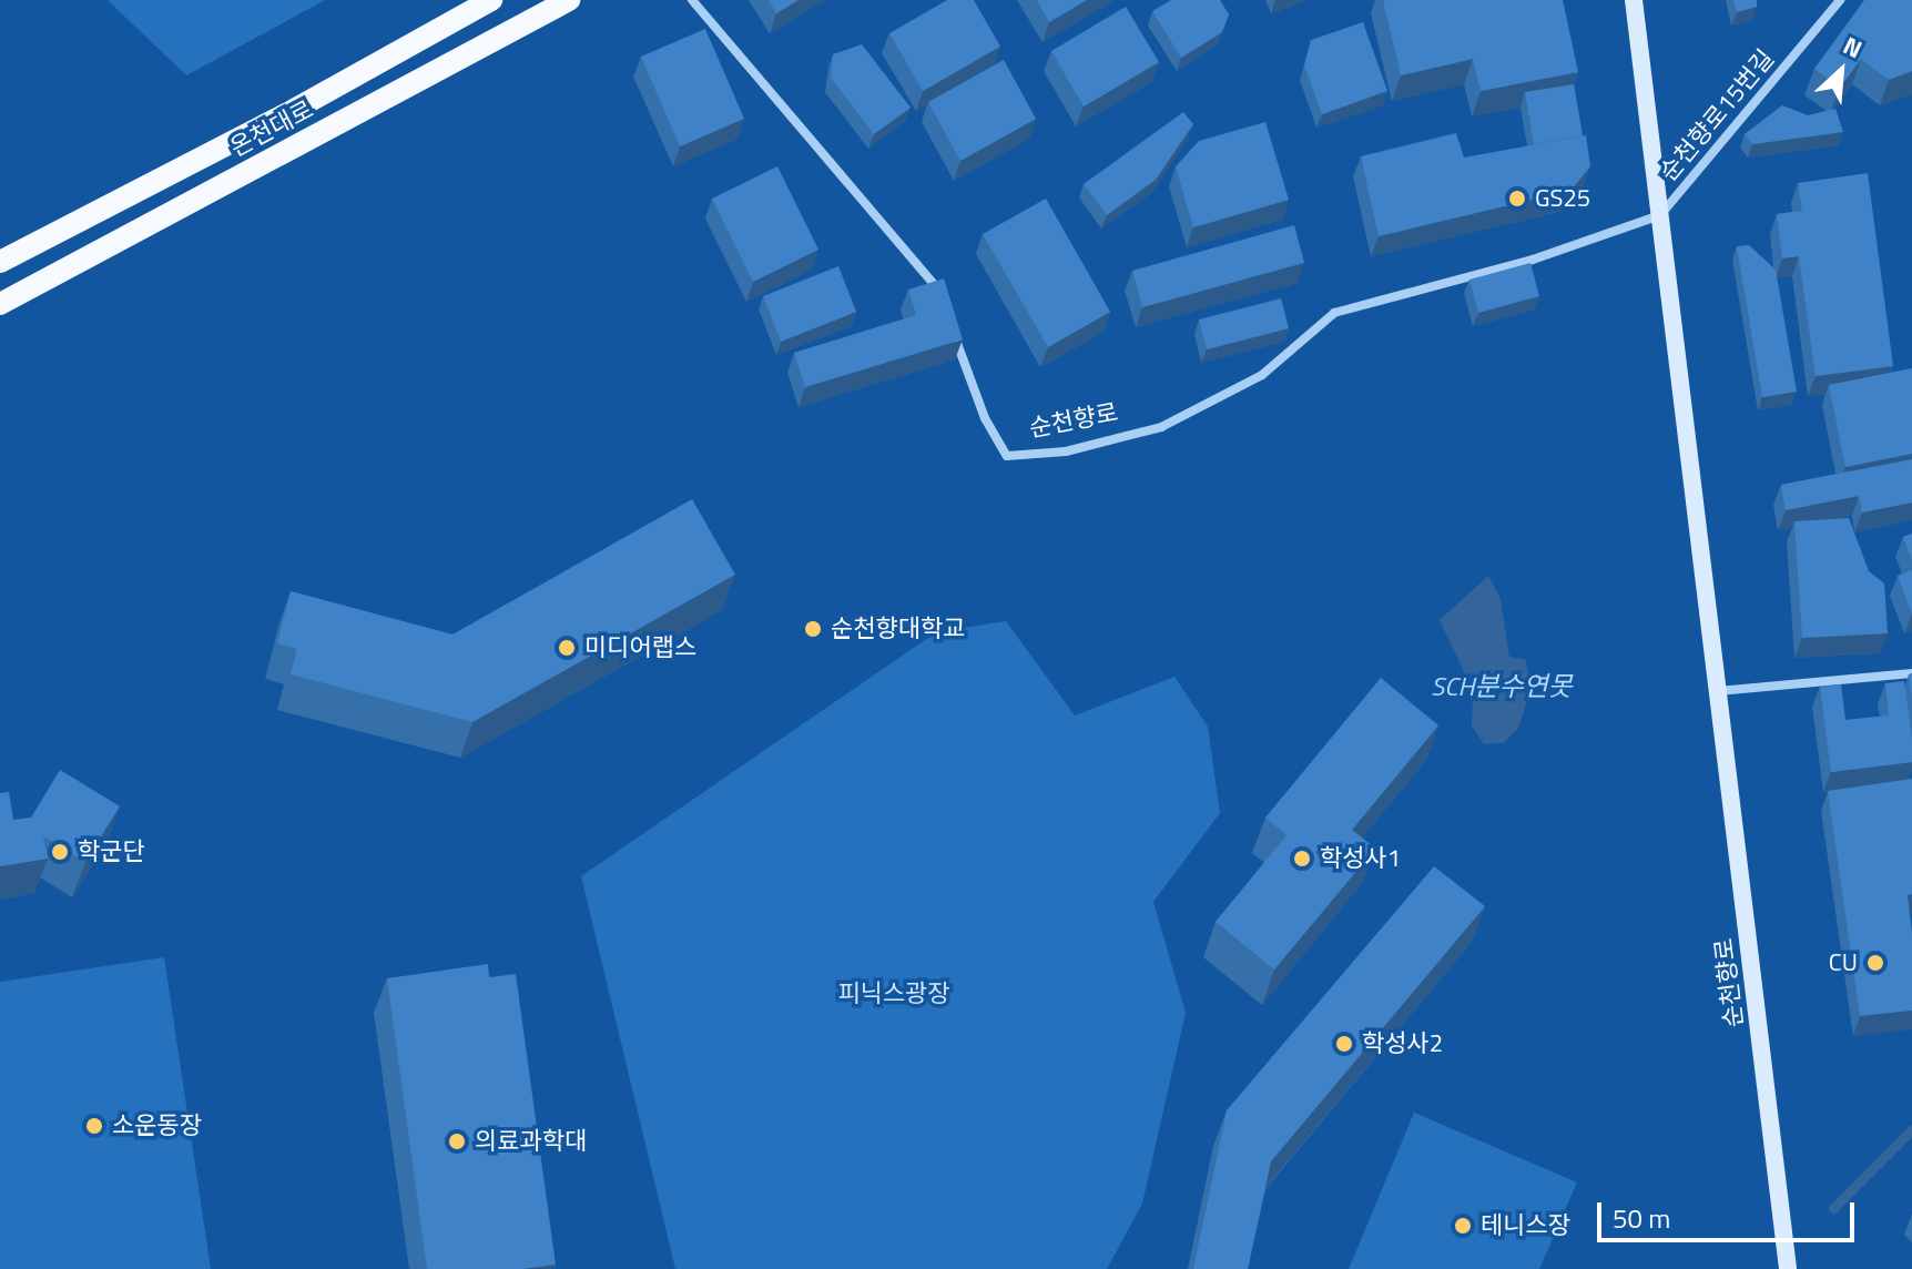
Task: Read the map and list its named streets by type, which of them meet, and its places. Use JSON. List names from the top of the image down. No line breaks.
{"streets":{"main road":["온천대로","순천향로"],"street":["순천향로15번길"]},"crossings":[["순천향로15번길","순천향로"]],"water":["SCH분수연못"],"parks":["피닉스광장"],"places":["GS25","순천향대학교","미디어랩스","학군단","학성사1","CU","학성사2","소운동장","의료과학대","테니스장"],"scale_bar":"50 m","north":"top right"}
